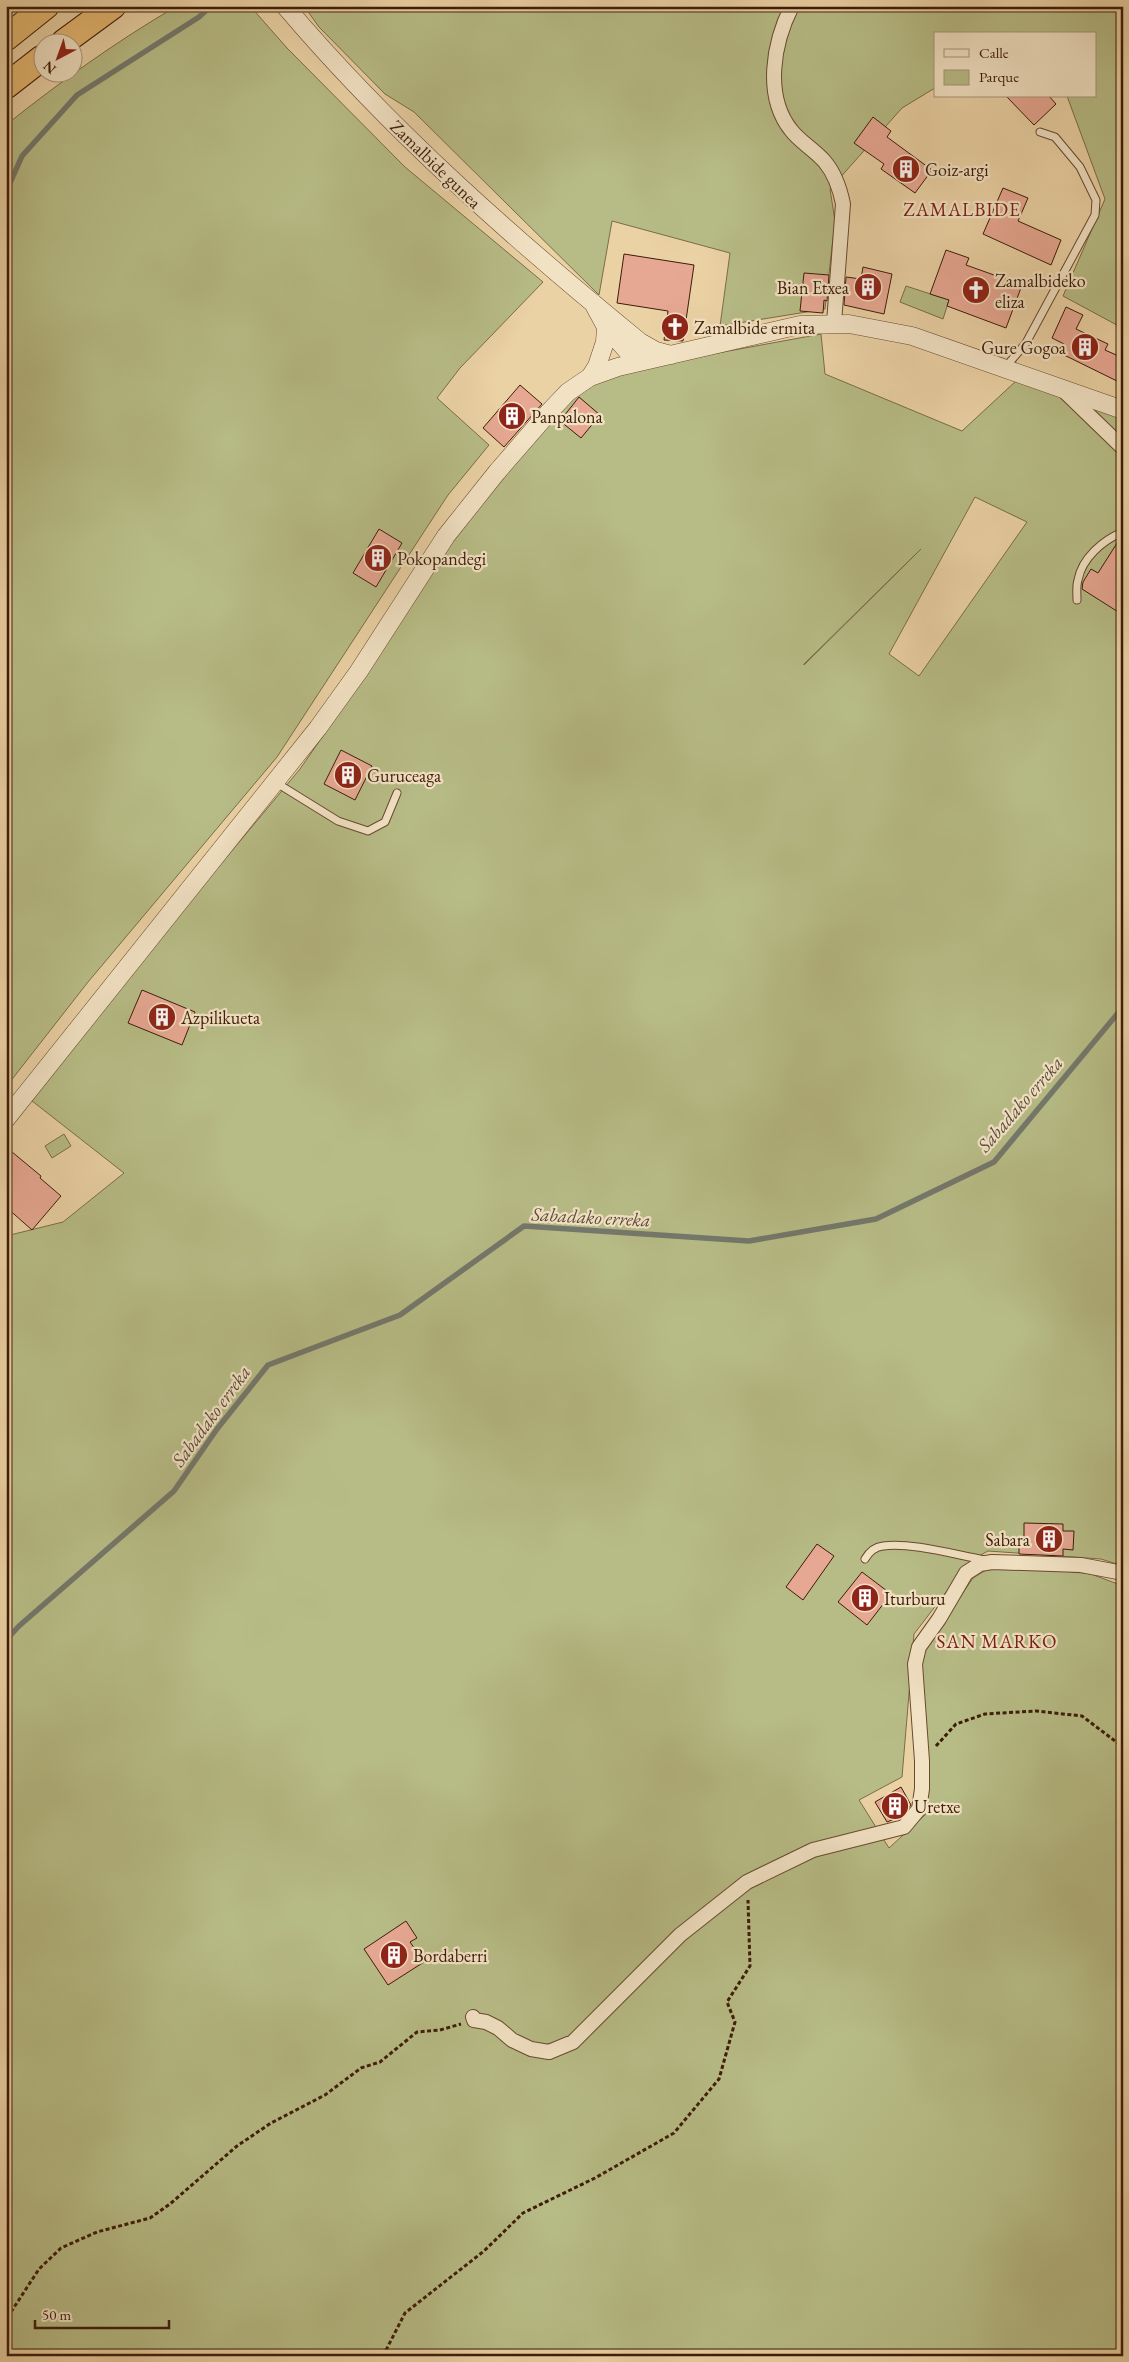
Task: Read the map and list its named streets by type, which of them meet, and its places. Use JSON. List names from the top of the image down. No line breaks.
{"streets":{"street":["Zamalbide gunea"]},"districts":["ZAMALBIDE","SAN MARKO"],"water":["Sabadako erreka"],"places":{"building":["Goiz-argi","Bian Etxea","Gure Gogoa","Panpalona","Pokopandegi","Guruceaga","Azpilikueta","Sabara","Iturburu","Uretxe","Bordaberri"],"church":["Zamalbideko eliza","Zamalbide ermita"]},"legend":["Calle","Parque"],"scale_bar":"50 m","north":"bottom left"}
